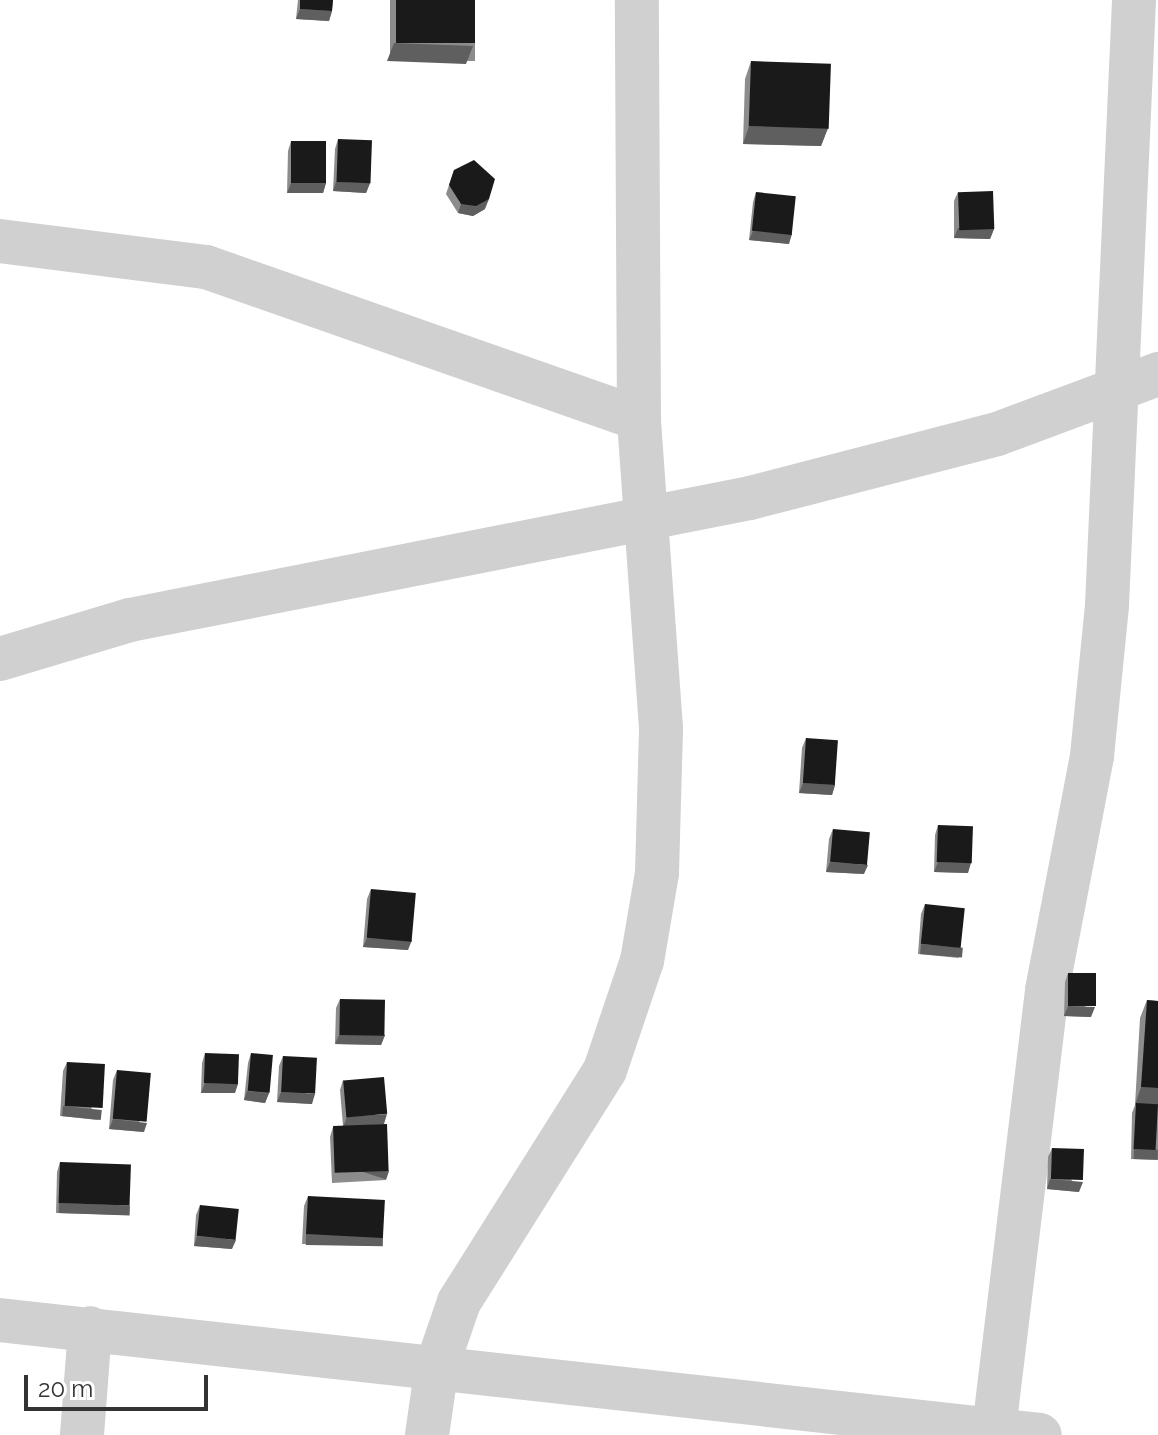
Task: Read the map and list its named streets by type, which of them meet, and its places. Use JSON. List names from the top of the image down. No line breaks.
{"scale_bar":"20 m"}
